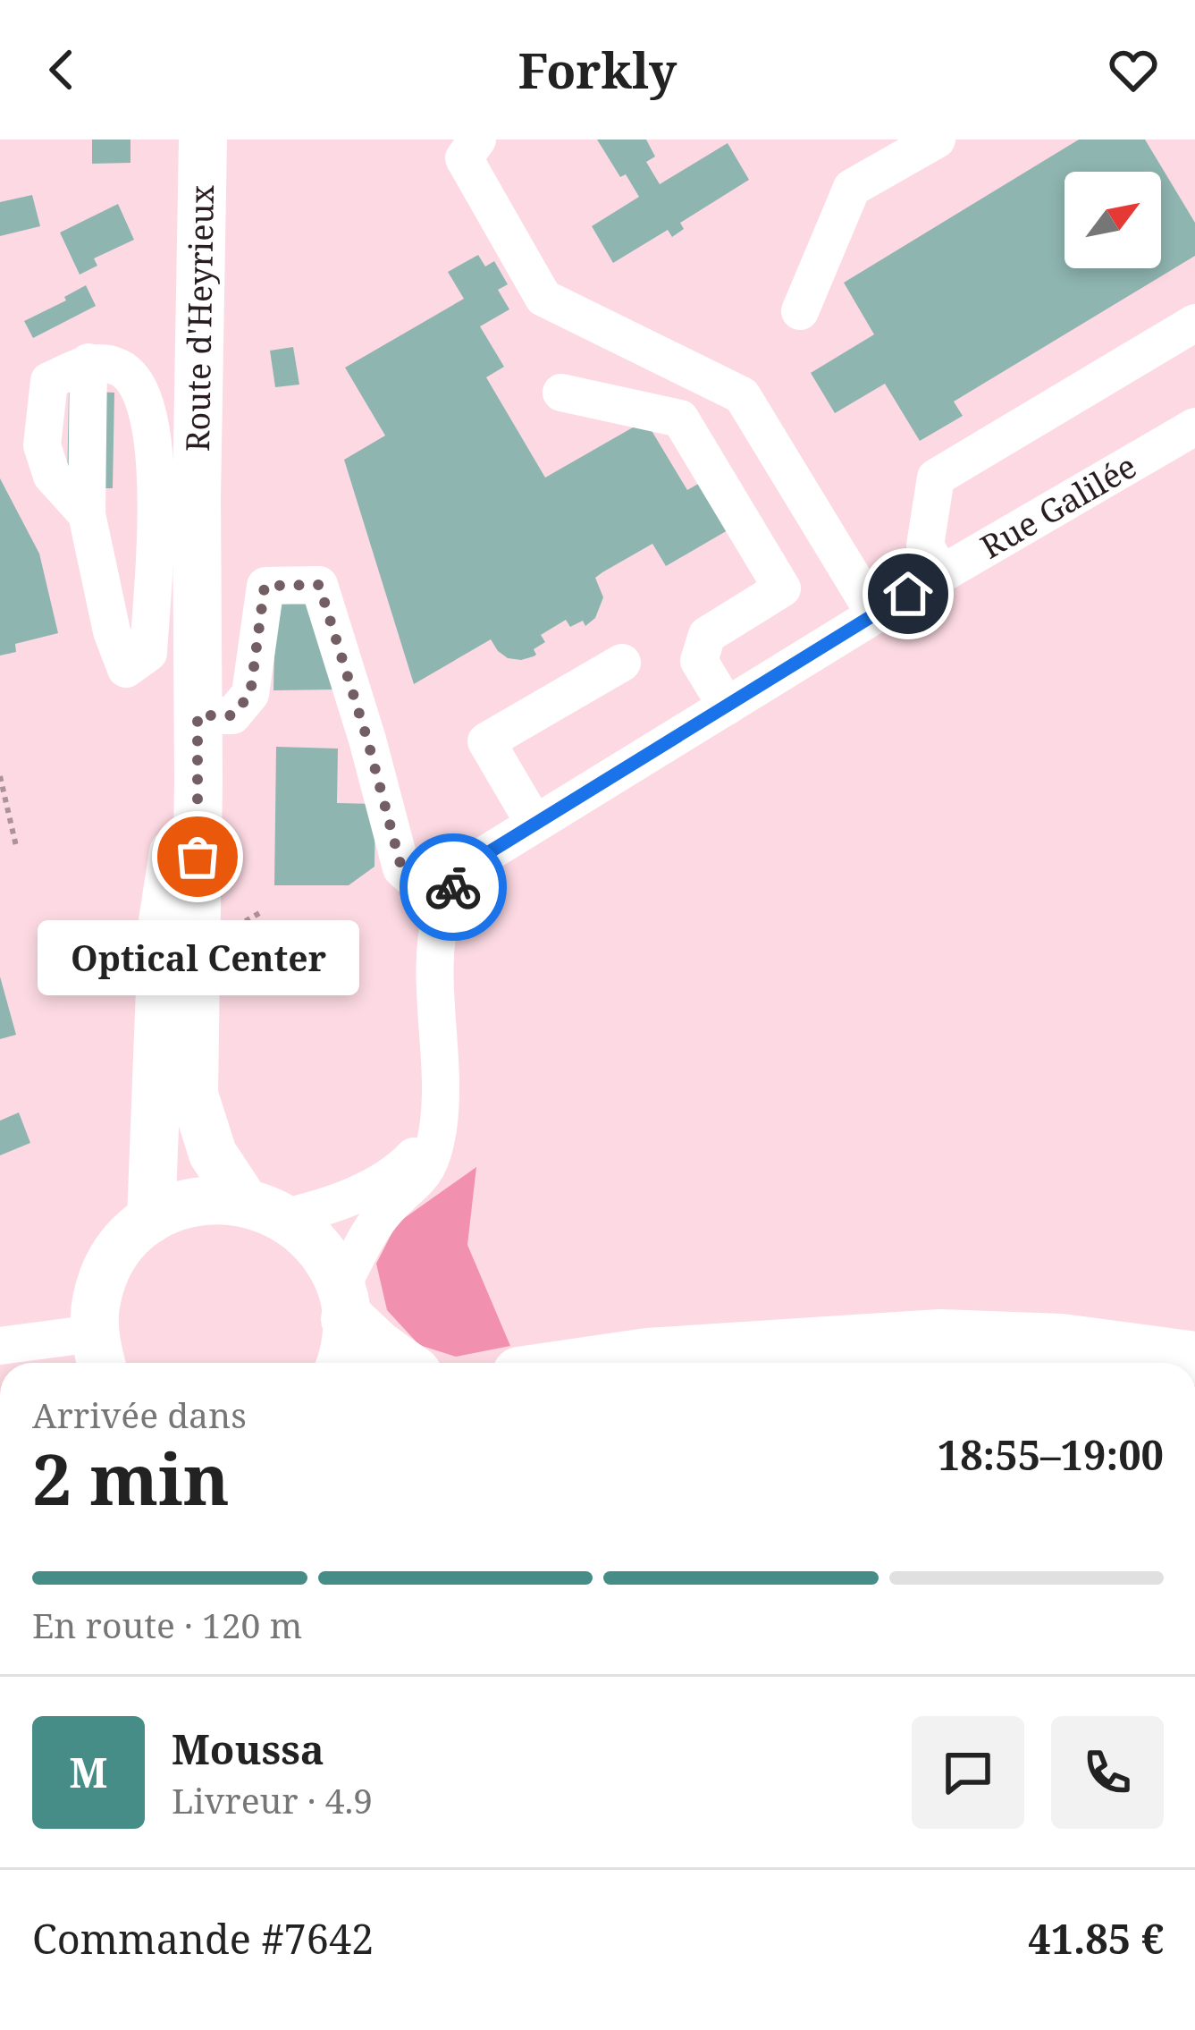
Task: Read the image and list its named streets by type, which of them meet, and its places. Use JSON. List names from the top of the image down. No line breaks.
{"streets":{"main road":["Route d'Heyrieux"],"street":["Rue Galilée"]},"places":["Optical Center"],"north":"top right","page":{"header":"Forkly","bubble":"Optical Center","heading":["2 min","Arrivée dans","18:55–19:00"],"panel":["Moussa","Livreur · 4.9","Commande #7642","41.85 €"],"bar":"En route · 120 m","round":"M"}}
